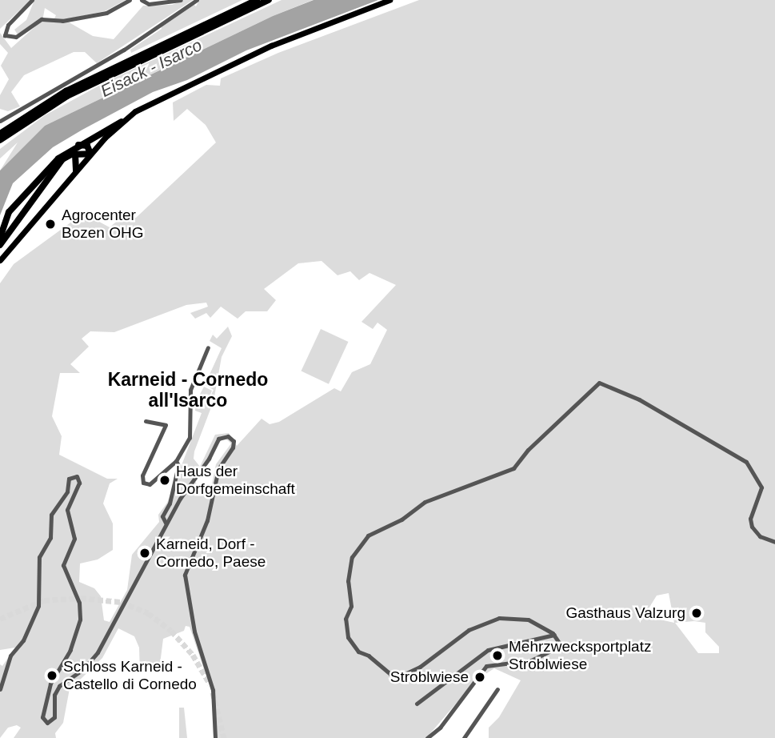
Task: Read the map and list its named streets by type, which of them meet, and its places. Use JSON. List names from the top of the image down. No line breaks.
{"districts":["Karneid - Cornedo all'Isarco"],"water":["Eisack - Isarco"],"places":["Agrocenter Bozen OHG","Haus der Dorfgemeinschaft","Karneid, Dorf - Cornedo, Paese","Gasthaus Valzurg","Mehrzwecksportplatz Stroblwiese","Schloss Karneid - Castello di Cornedo","Stroblwiese"]}
